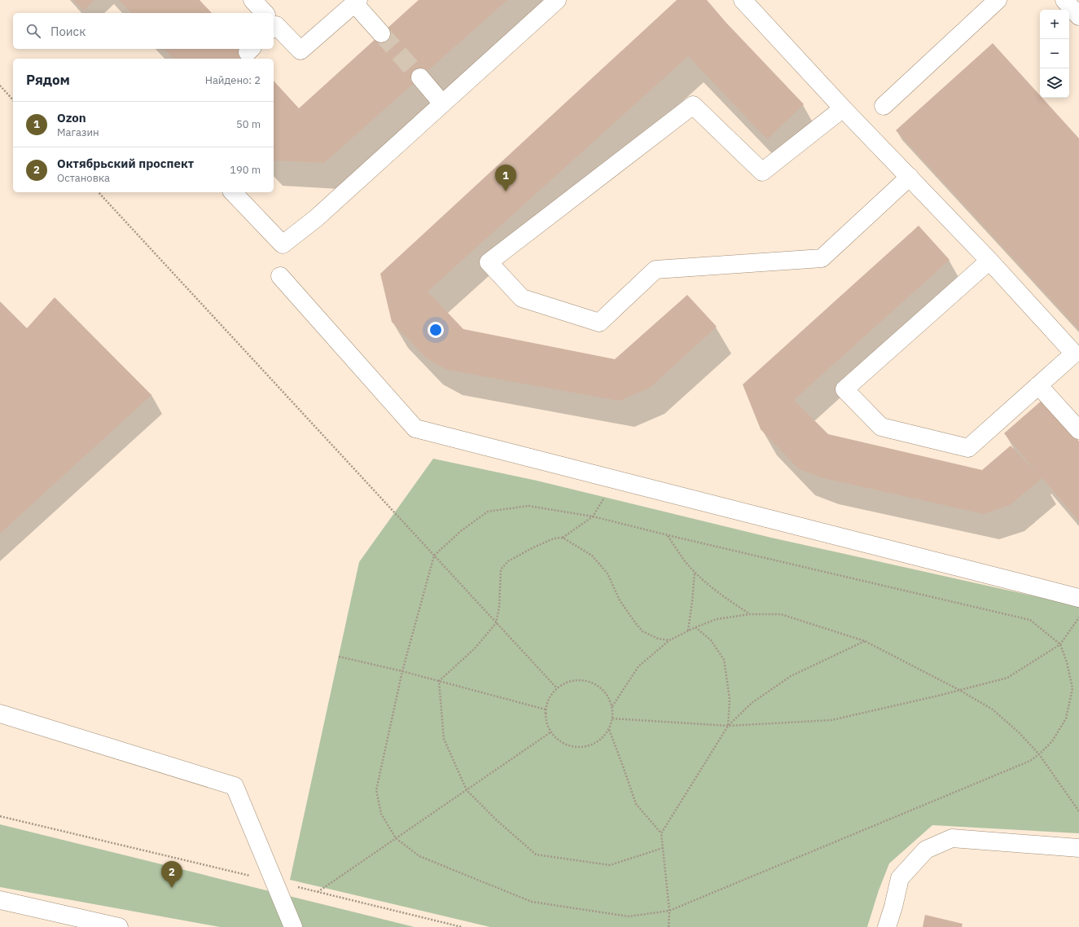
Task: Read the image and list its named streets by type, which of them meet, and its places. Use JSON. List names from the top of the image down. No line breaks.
{"page":{"map_buttons":["+","−"],"search":"Поиск","heading":["Рядом","Найдено: 2"],"list":[{"mark":"1","name":"Ozon","note":"Магазин","value":"50 m"},{"mark":"2","name":"Октябрьский проспект","note":"Остановка","value":"190 m"}],"pins":["1","2"]}}
